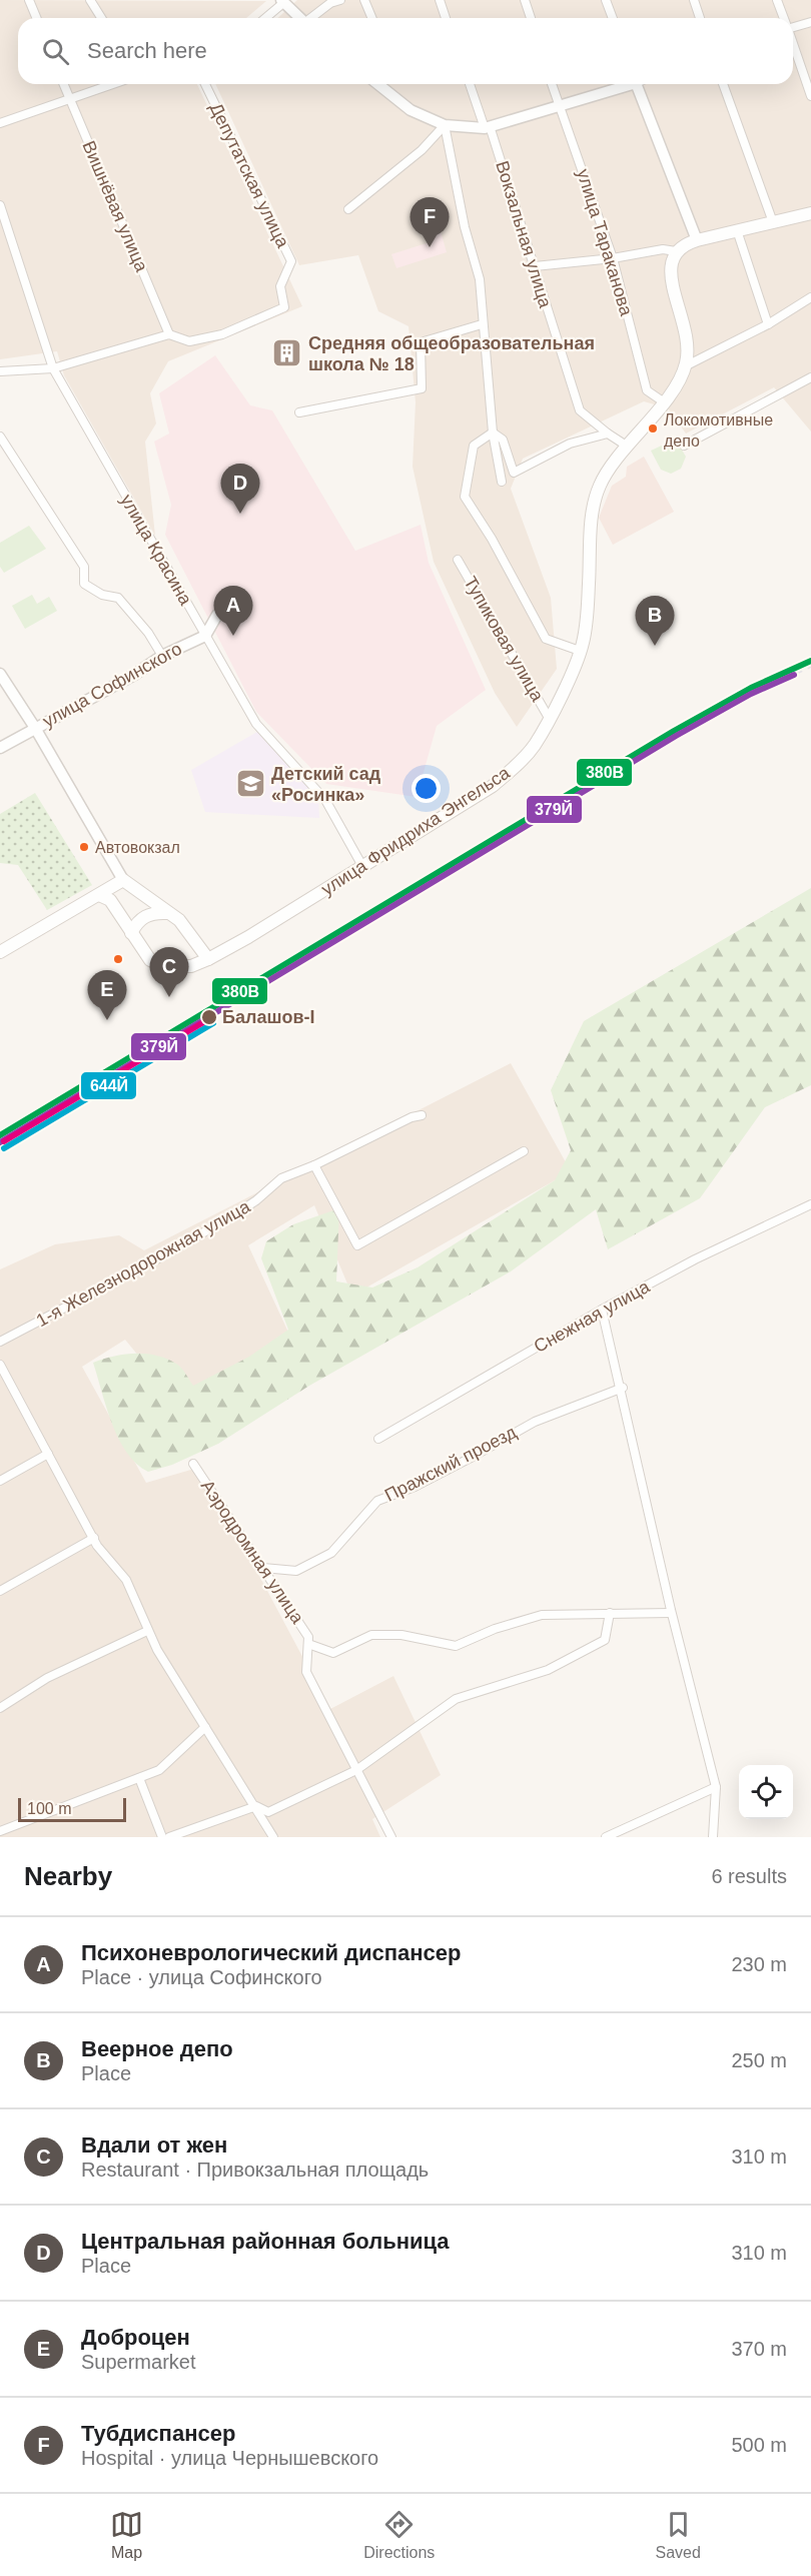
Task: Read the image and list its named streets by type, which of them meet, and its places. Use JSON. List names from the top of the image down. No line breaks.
{"streets":{"main road":["улица Фридриха Энгельса"],"street":["Депутатская улица","Вишнёвая улица","Вокзальная улица","улица Тараканова","улица Красина","Тупиковая улица","улица Софинского","1-я Железнодорожная улица","Снежная улица","Пражский проезд","Аэродромная улица"]},"crossings":[["Депутатская улица","Вишнёвая улица"],["Вокзальная улица","улица Фридриха Энгельса"],["улица Тараканова","улица Фридриха Энгельса"],["улица Красина","улица Софинского"],["улица Красина","улица Фридриха Энгельса"],["Тупиковая улица","улица Фридриха Энгельса"],["Пражский проезд","Аэродромная улица"]],"places":{"building":["Средняя общеобразовательная школа № 18"],"other":["Локомотивные депо","Автовокзал","Балашов-I"],"school or university":["Детский сад «Росинка»"]},"lines":["transit line 380В","transit line 379Й","transit line 644Й"],"scale_bar":"100 m","page":{"search":"Search here","pins":["F","D","A","B","C","E"],"scale":"100 m","heading":["Nearby","6 results"],"list":[{"mark":"A","name":"Психоневрологический диспансер","note":"Place · улица Софинского","value":"230 m"},{"mark":"B","name":"Веерное депо","note":"Place","value":"250 m"},{"mark":"C","name":"Вдали от жен","note":"Restaurant · Привокзальная площадь","value":"310 m"},{"mark":"D","name":"Центральная районная больница","note":"Place","value":"310 m"},{"mark":"E","name":"Доброцен","note":"Supermarket","value":"370 m"},{"mark":"F","name":"Тубдиспансер","note":"Hospital · улица Чернышевского","value":"500 m"}],"nav":["Map","Directions","Saved"]}}
